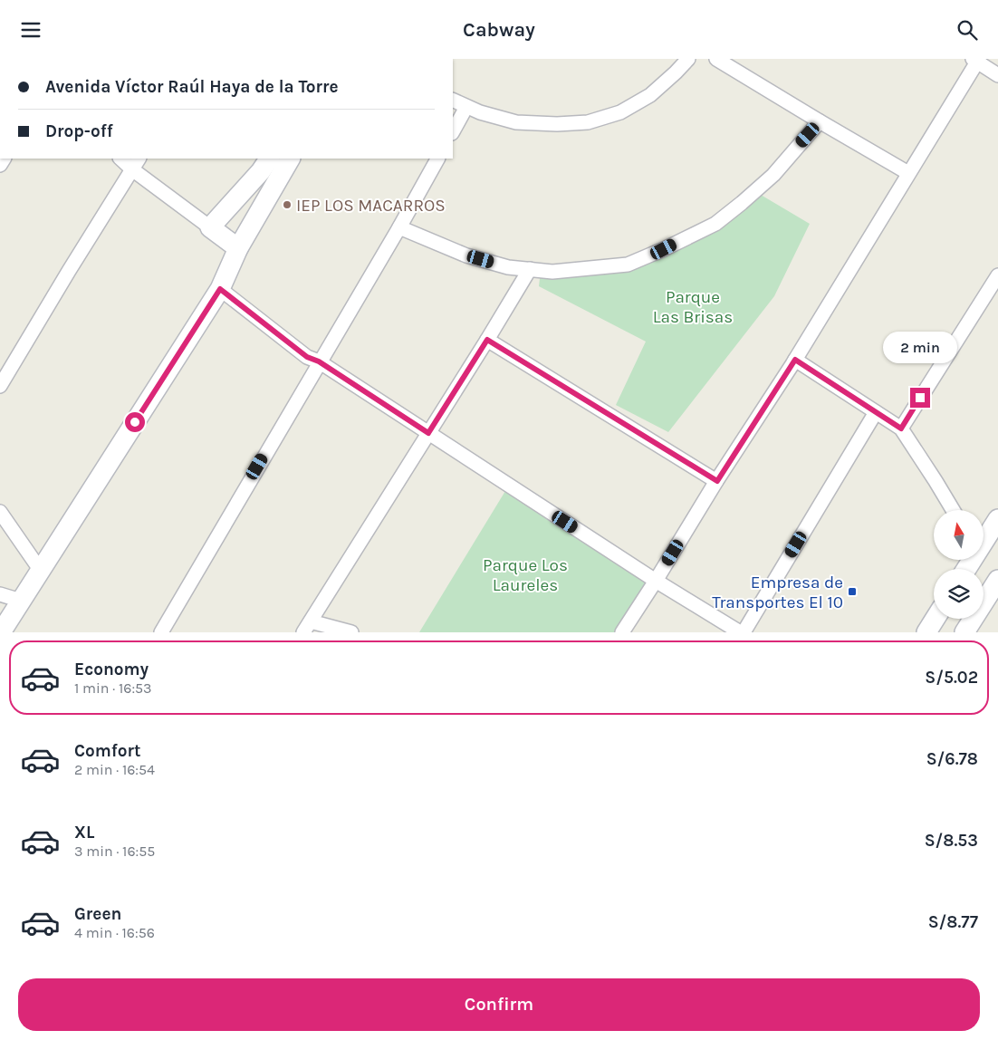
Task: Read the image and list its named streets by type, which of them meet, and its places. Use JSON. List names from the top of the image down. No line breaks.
{"parks":["Parque Las Brisas","Parque Los Laureles"],"places":{"other":["IEP LOS MACARROS"],"transit":["Empresa de Transportes El 10"]},"north":"top","page":{"header":"Cabway","banner":["Avenida Víctor Raúl Haya de la Torre","Drop-off"],"bubble":"2 min","list":[{"name":"Economy","note":"1 min · 16:53","value":"S/5.02"},{"name":"Comfort","note":"2 min · 16:54","value":"S/6.78"},{"name":"XL","note":"3 min · 16:55","value":"S/8.53"},{"name":"Green","note":"4 min · 16:56","value":"S/8.77"}],"buttons":"Confirm"}}
